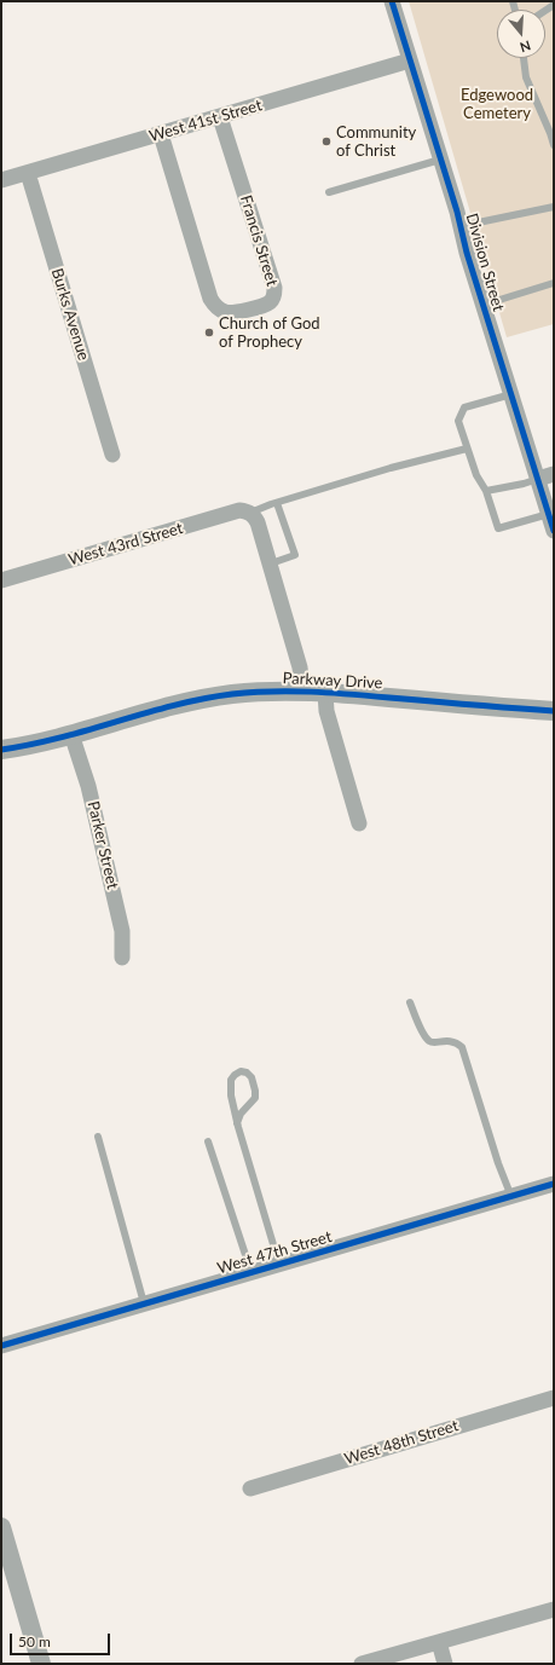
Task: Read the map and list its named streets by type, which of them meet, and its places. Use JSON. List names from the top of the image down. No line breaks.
{"streets":{"street":["West 41st Street","Francis Street","Division Street","Burks Avenue","West 43rd Street","Parkway Drive","Parker Street","West 47th Street","West 48th Street"]},"crossings":[["West 41st Street","Francis Street"],["West 41st Street","Division Street"],["West 41st Street","Burks Avenue"],["Parkway Drive","Parker Street"]],"parks":["Edgewood Cemetery"],"places":["Community of Christ","Church of God of Prophecy"],"scale_bar":"50 m","north":"bottom"}
